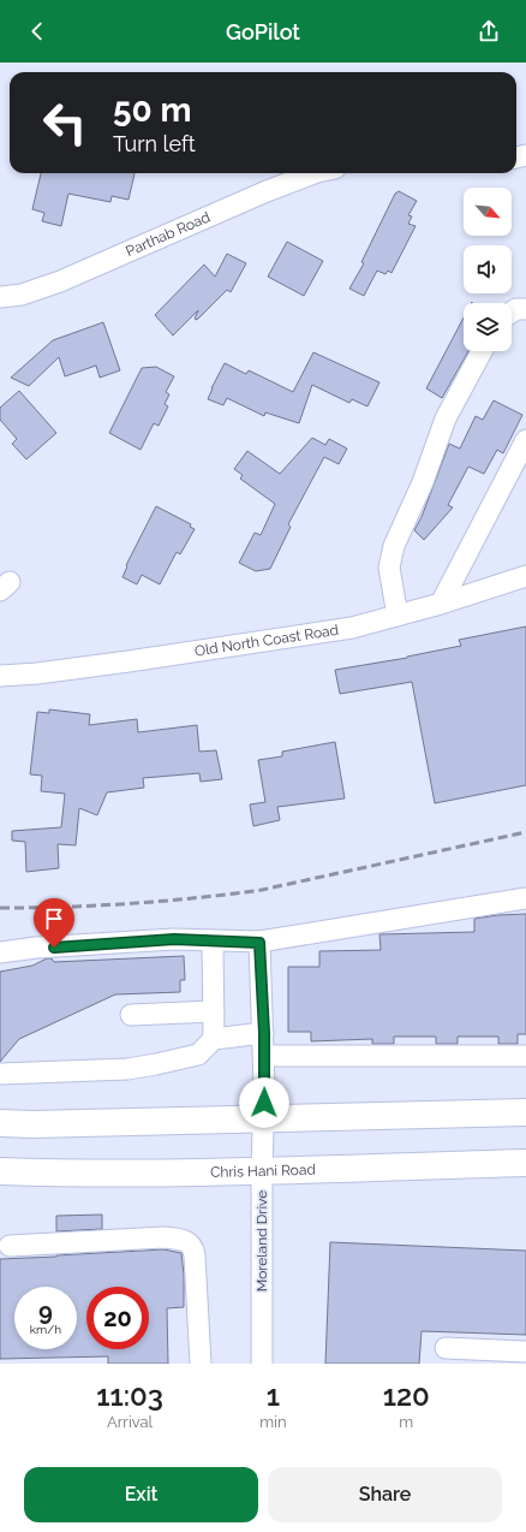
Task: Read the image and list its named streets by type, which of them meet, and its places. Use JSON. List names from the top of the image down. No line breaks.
{"streets":{"main road":["Chris Hani Road"],"street":["Parthab Road","Old North Coast Road","Moreland Drive"]},"crossings":[["Chris Hani Road","Moreland Drive"]],"north":"bottom right","page":{"header":"GoPilot","turn":["50 m","Turn left"],"speed":"9 km/h","limit":"20","eta":["11:03","Arrival","1","min","120","m"],"buttons":["Exit","Share"]}}
